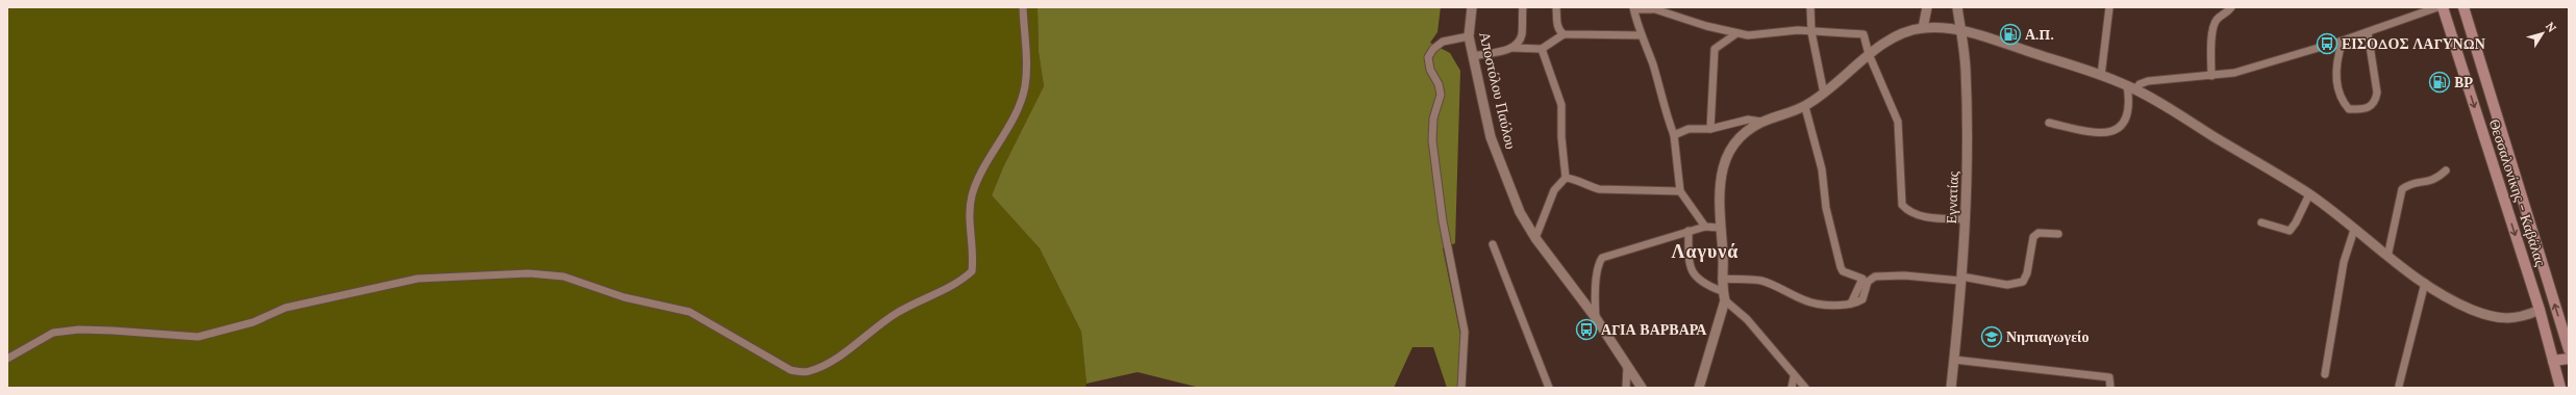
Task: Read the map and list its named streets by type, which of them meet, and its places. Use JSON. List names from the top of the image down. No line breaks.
{"streets":{"main road":["Θεσσαλονίκης - Καβάλας"],"street":["Αποστόλου Παύλου","Εγνατίας"]},"districts":["Λαγυνά"],"places":{"fuel station":["Α.Π.","BP"],"bus stop":["ΕΙΣΟΔΟΣ ΛΑΓΥΝΩΝ","ΑΓΙΑ ΒΑΡΒΑΡΑ"],"school or university":["Νηπιαγωγείο"]},"north":"top right"}
